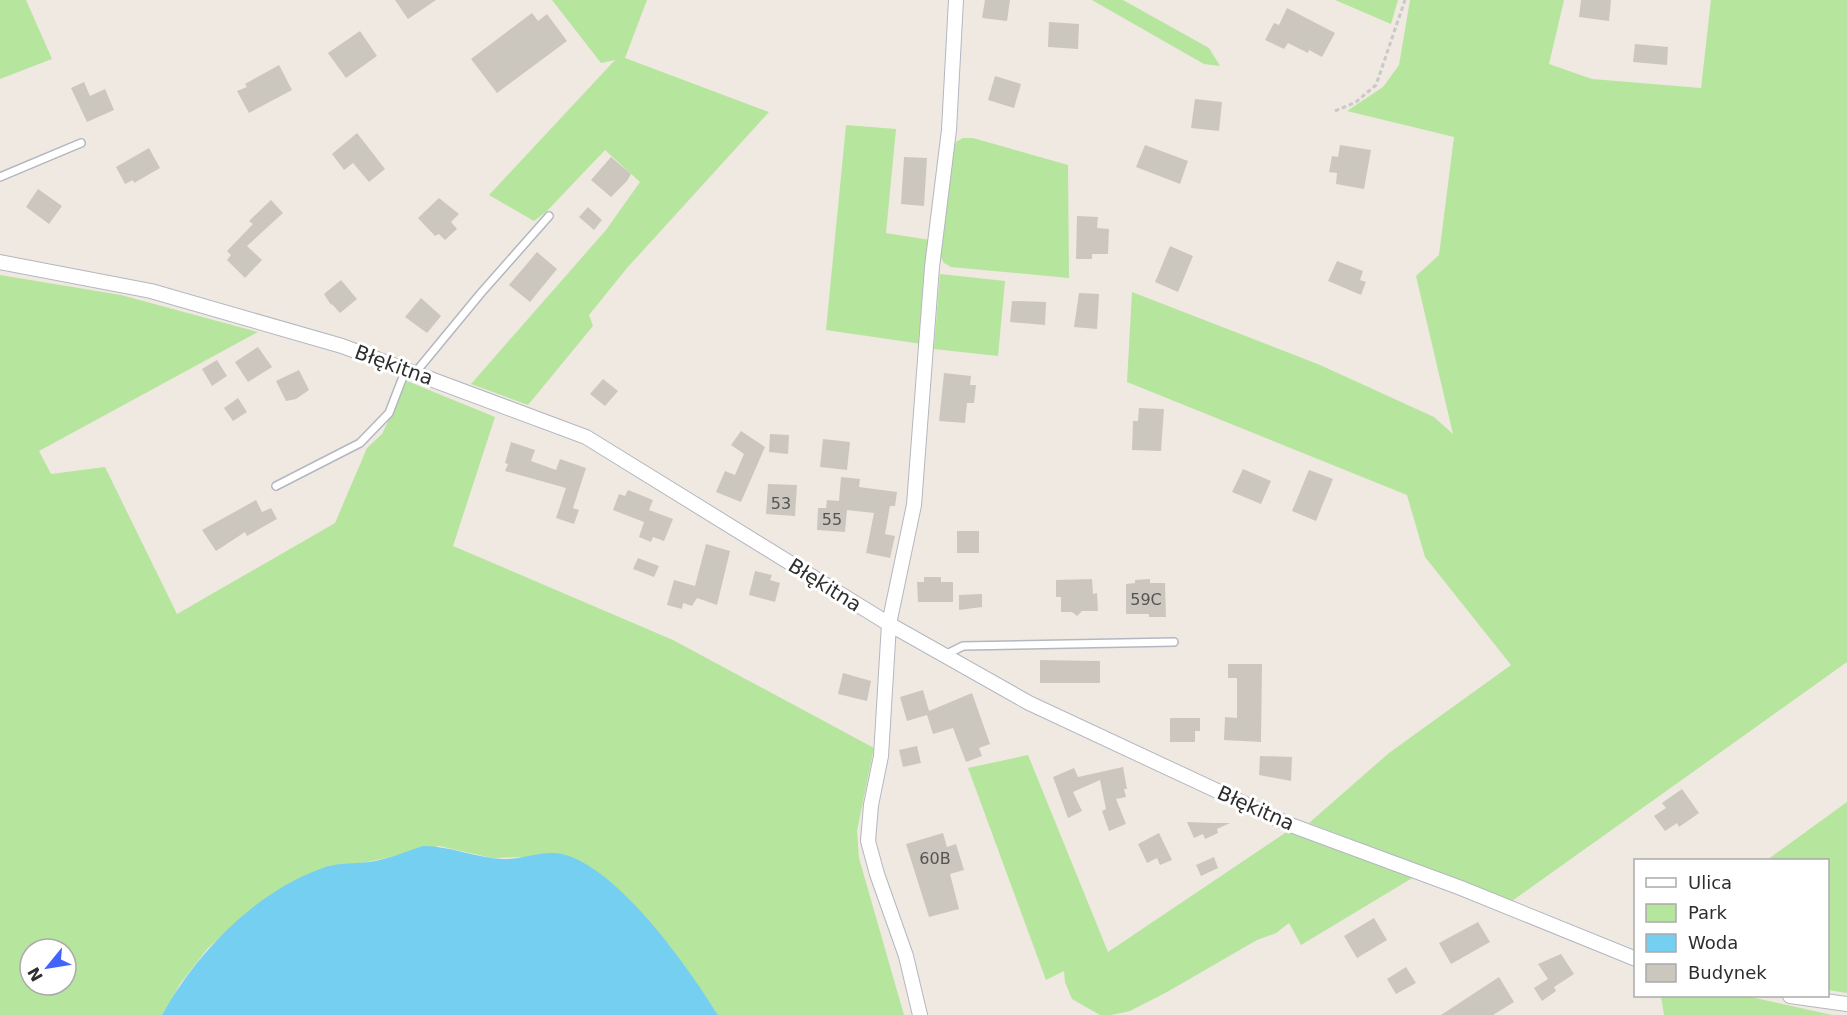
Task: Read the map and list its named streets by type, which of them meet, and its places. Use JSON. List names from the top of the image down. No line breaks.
{"streets":{"street":["Błękitna"]},"house_numbers":["53","55","59C","60B"],"legend":["Ulica","Park","Woda","Budynek"],"north":"bottom left"}
